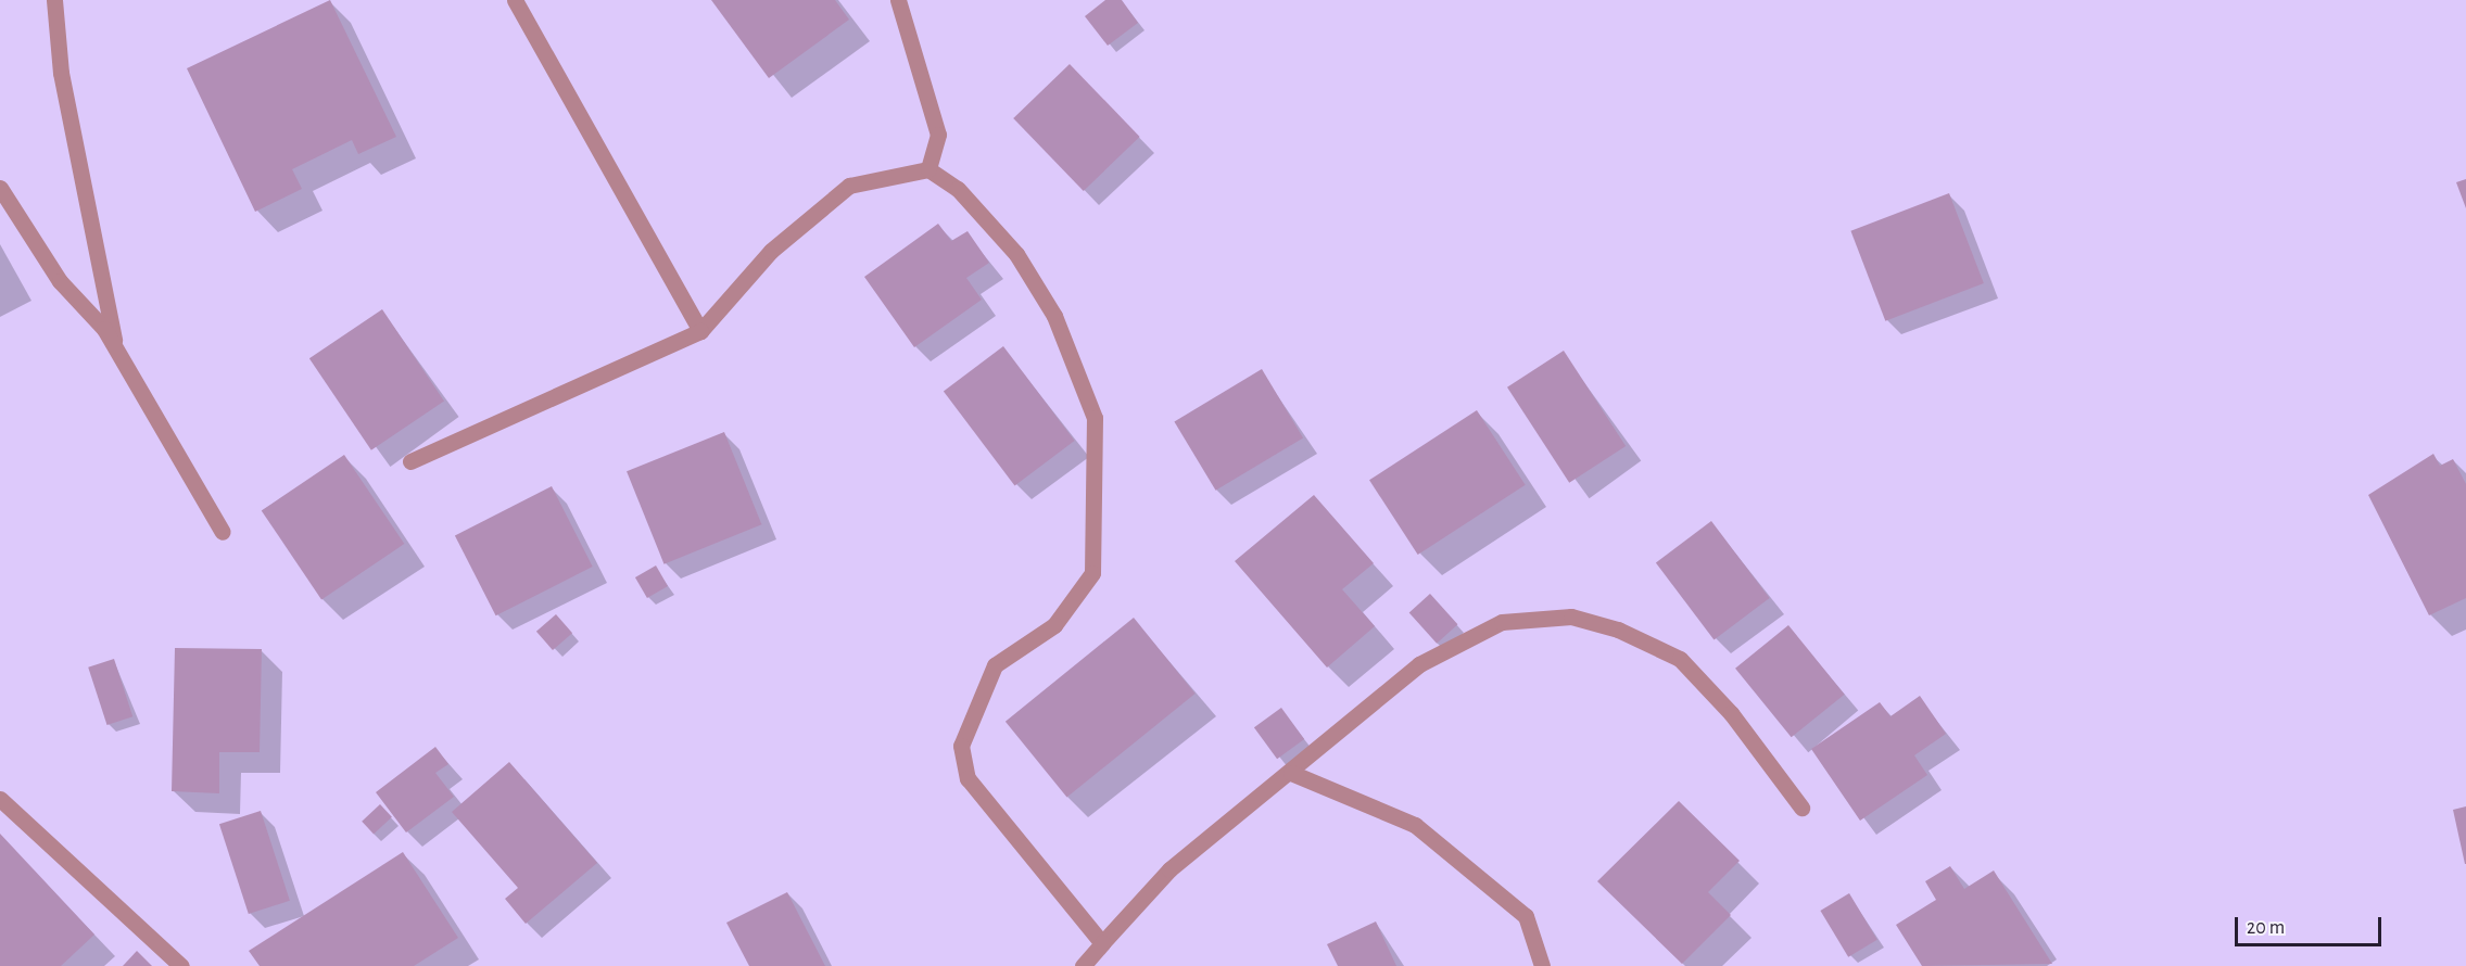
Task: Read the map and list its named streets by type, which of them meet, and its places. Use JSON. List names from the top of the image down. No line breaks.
{"scale_bar":"20 m"}
